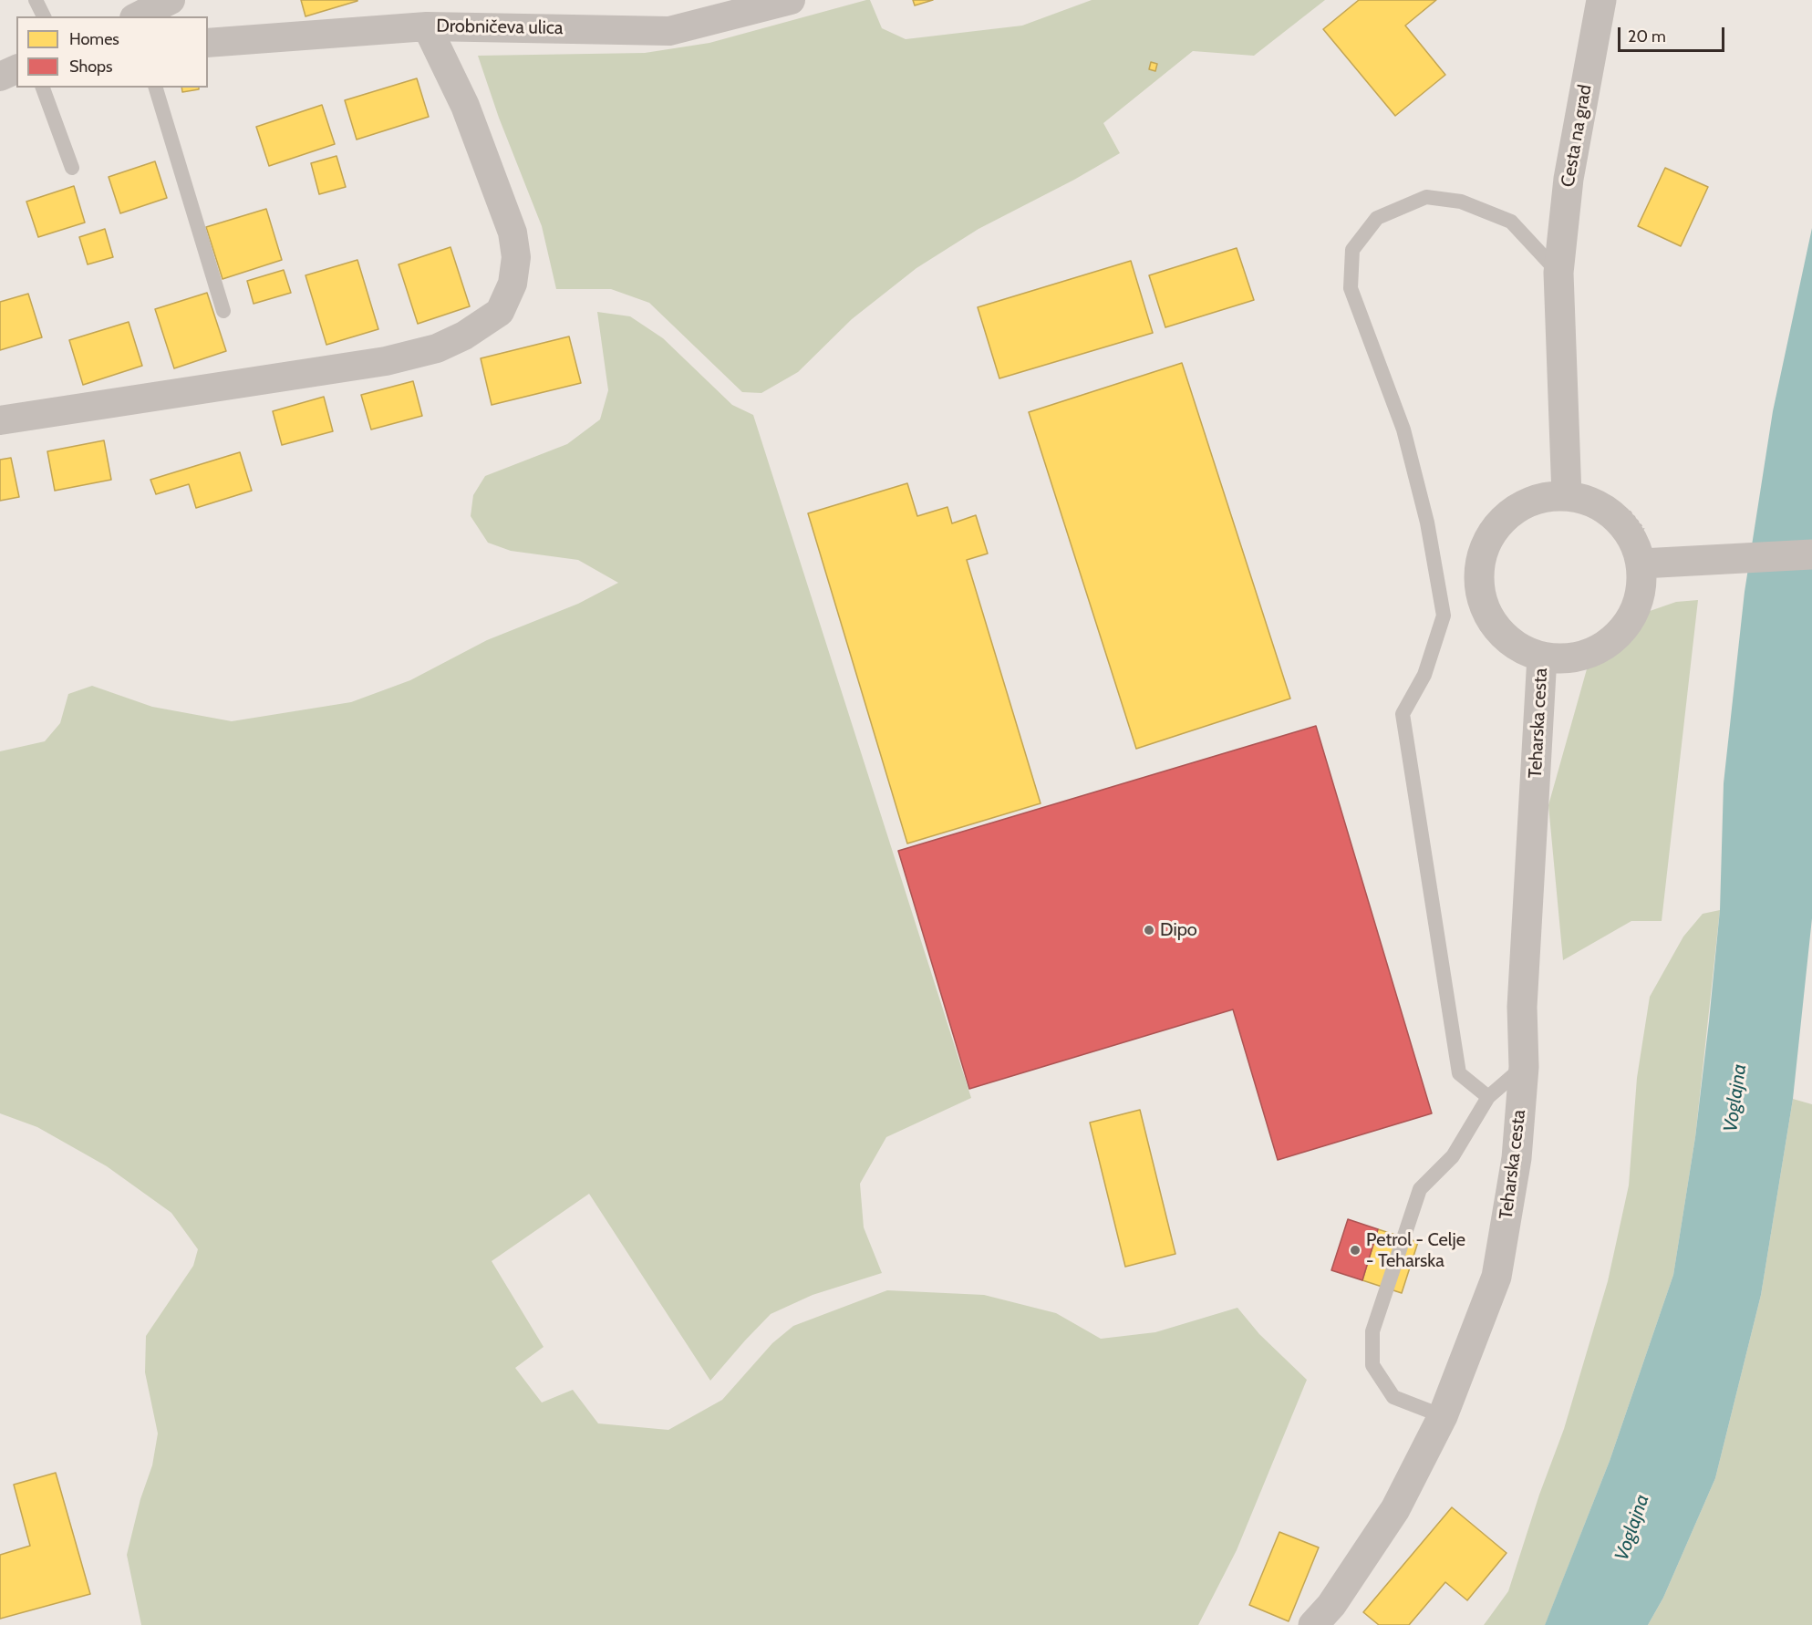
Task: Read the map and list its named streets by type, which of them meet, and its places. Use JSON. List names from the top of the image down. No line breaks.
{"streets":{"street":["Drobničeva ulica","Cesta na grad","Teharska cesta"]},"water":["Voglajna"],"places":["Dipo","Petrol - Celje - Teharska"],"legend":["Homes","Shops"],"scale_bar":"20 m"}
